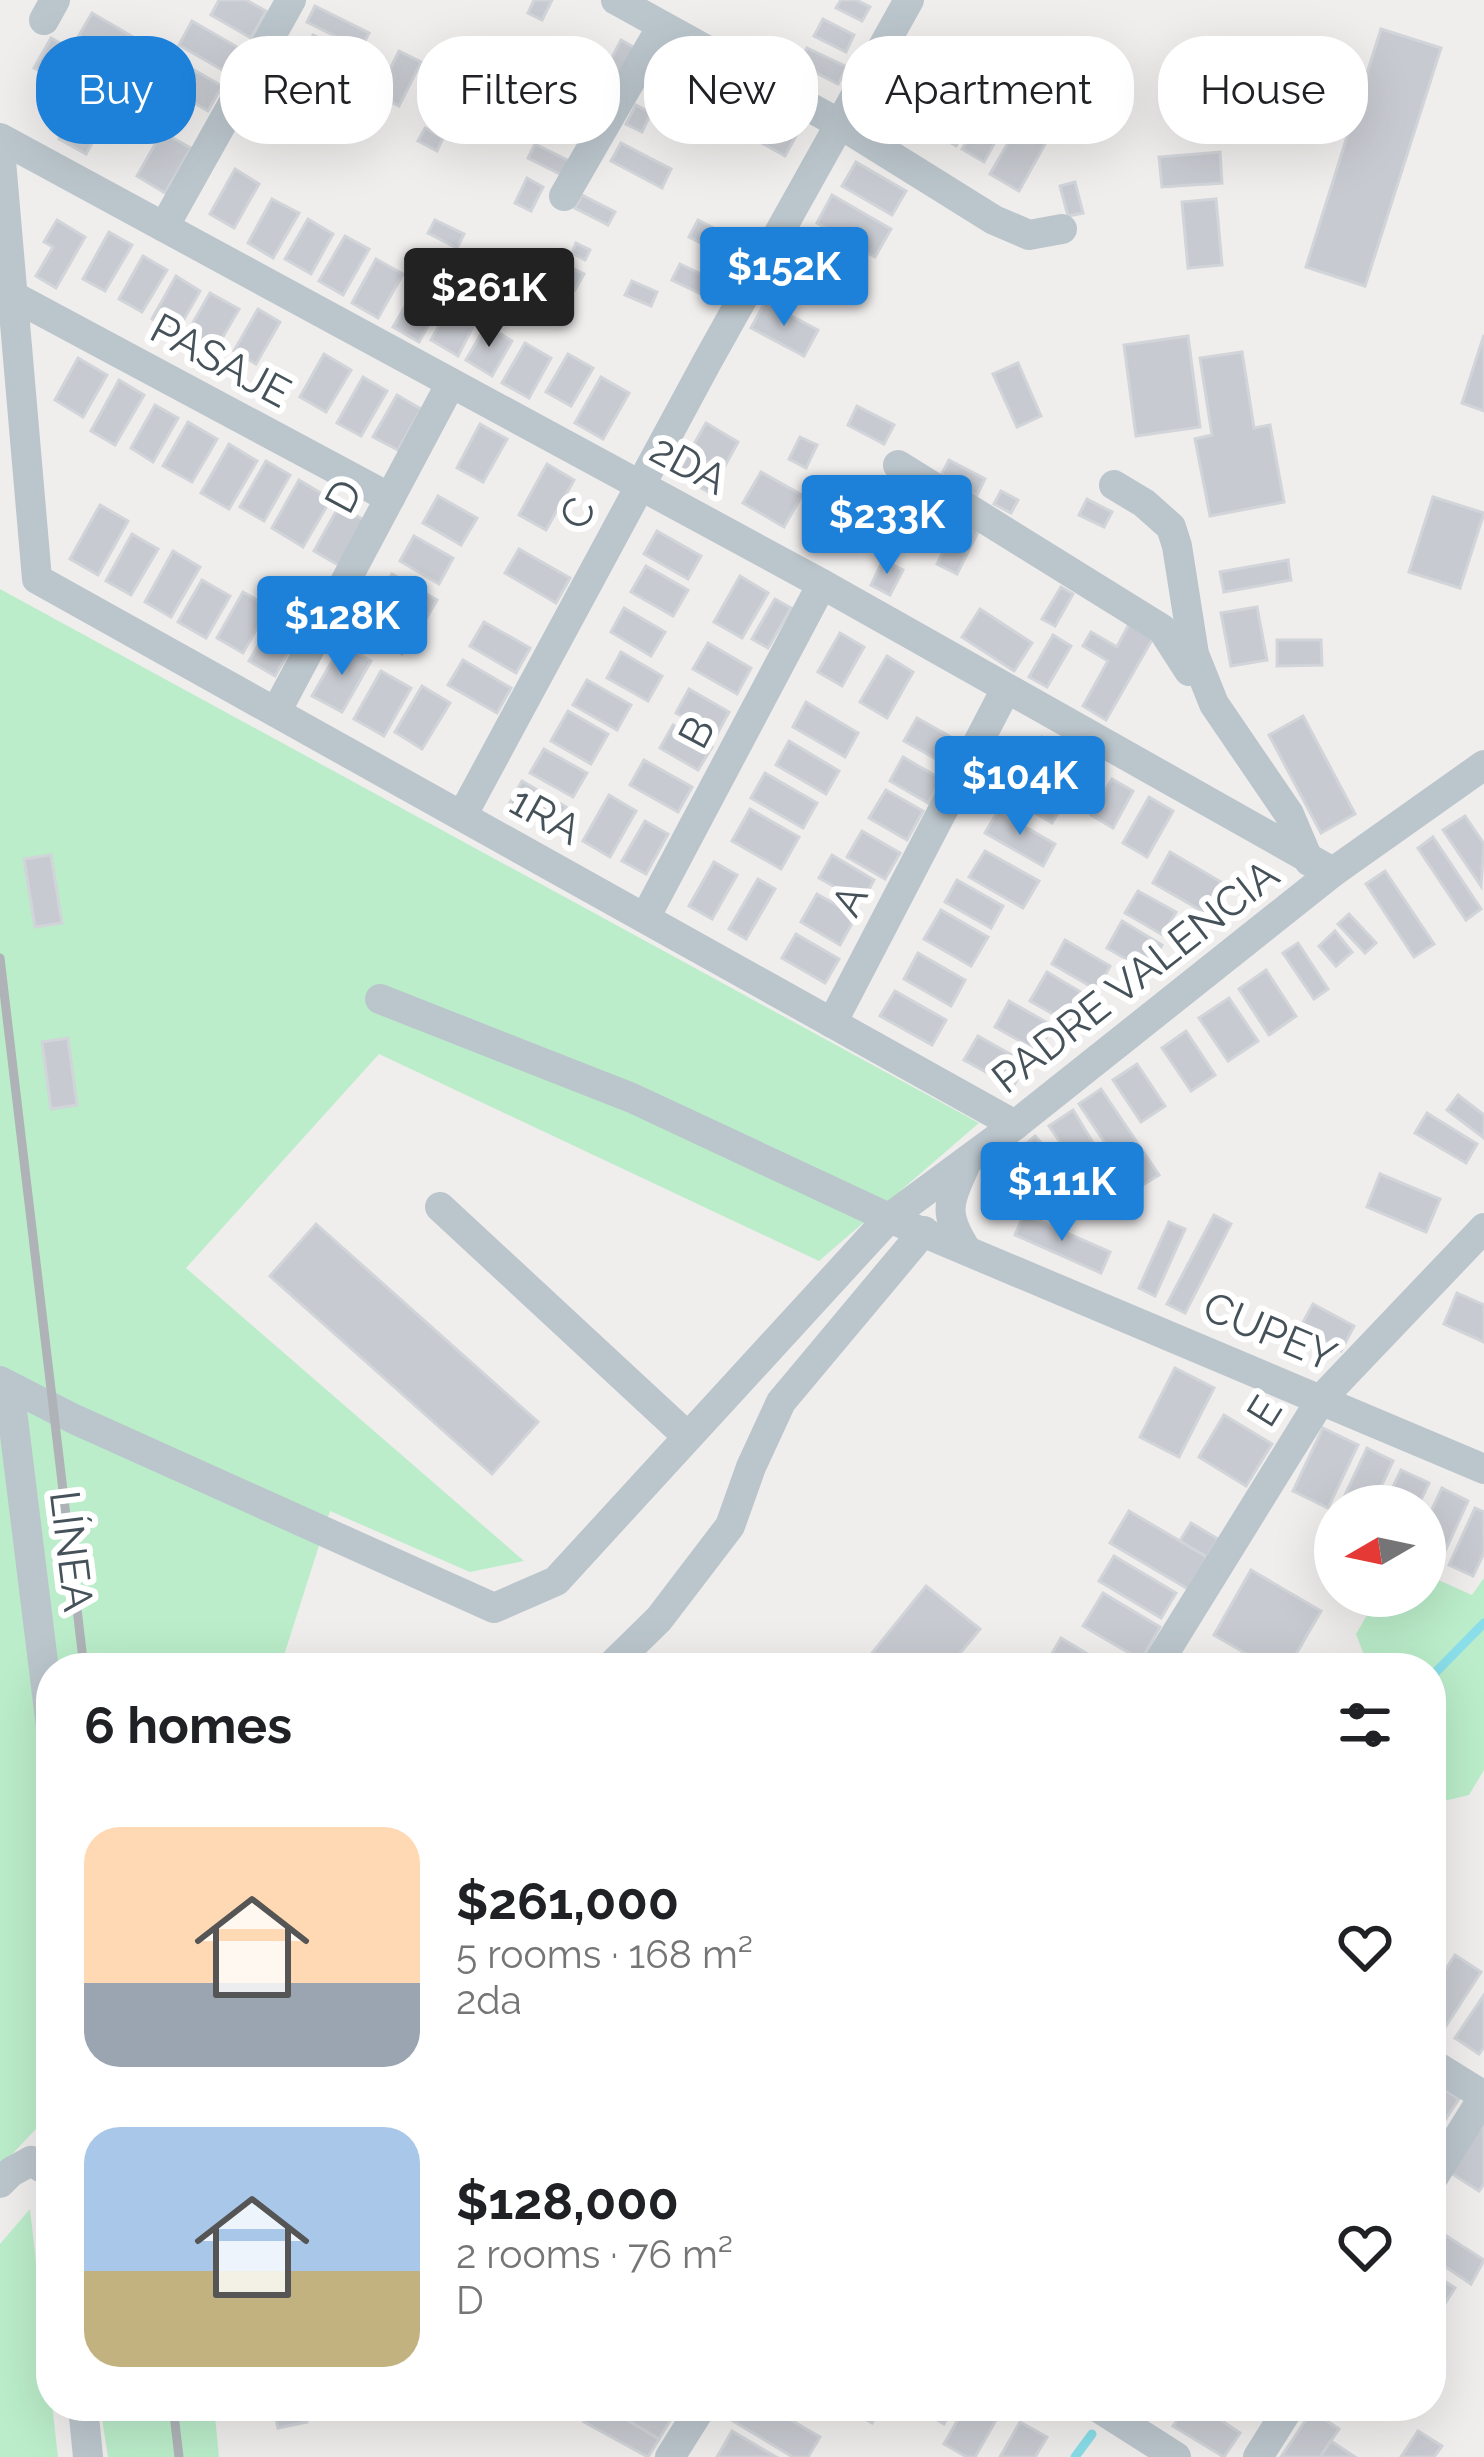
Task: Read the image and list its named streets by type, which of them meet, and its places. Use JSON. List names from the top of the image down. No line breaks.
{"streets":{"street":["PASAJE","2DA","D","C","B","1RA","A","PADRE VALENCIA","CUPEY","E","LÍNEA"]},"crossings":[["PASAJE","D"],["PASAJE","1RA"],["2DA","D"],["2DA","C"],["2DA","B"],["2DA","A"],["2DA","PADRE VALENCIA"],["D","1RA"],["C","1RA"],["B","1RA"],["1RA","A"],["1RA","PADRE VALENCIA"],["PADRE VALENCIA","CUPEY"],["PADRE VALENCIA","LÍNEA"],["CUPEY","E"]],"north":"left","page":{"chip":["Buy","Rent","Filters","New","Apartment","House"],"price":["$152K","$261K","$233K","$128K","$104K","$111K"],"heading":"6 homes","list":[{"name":"$261,000","note":"5 rooms · 168 m² · 2da"},{"name":"$128,000","note":"2 rooms · 76 m² · D"}]}}
